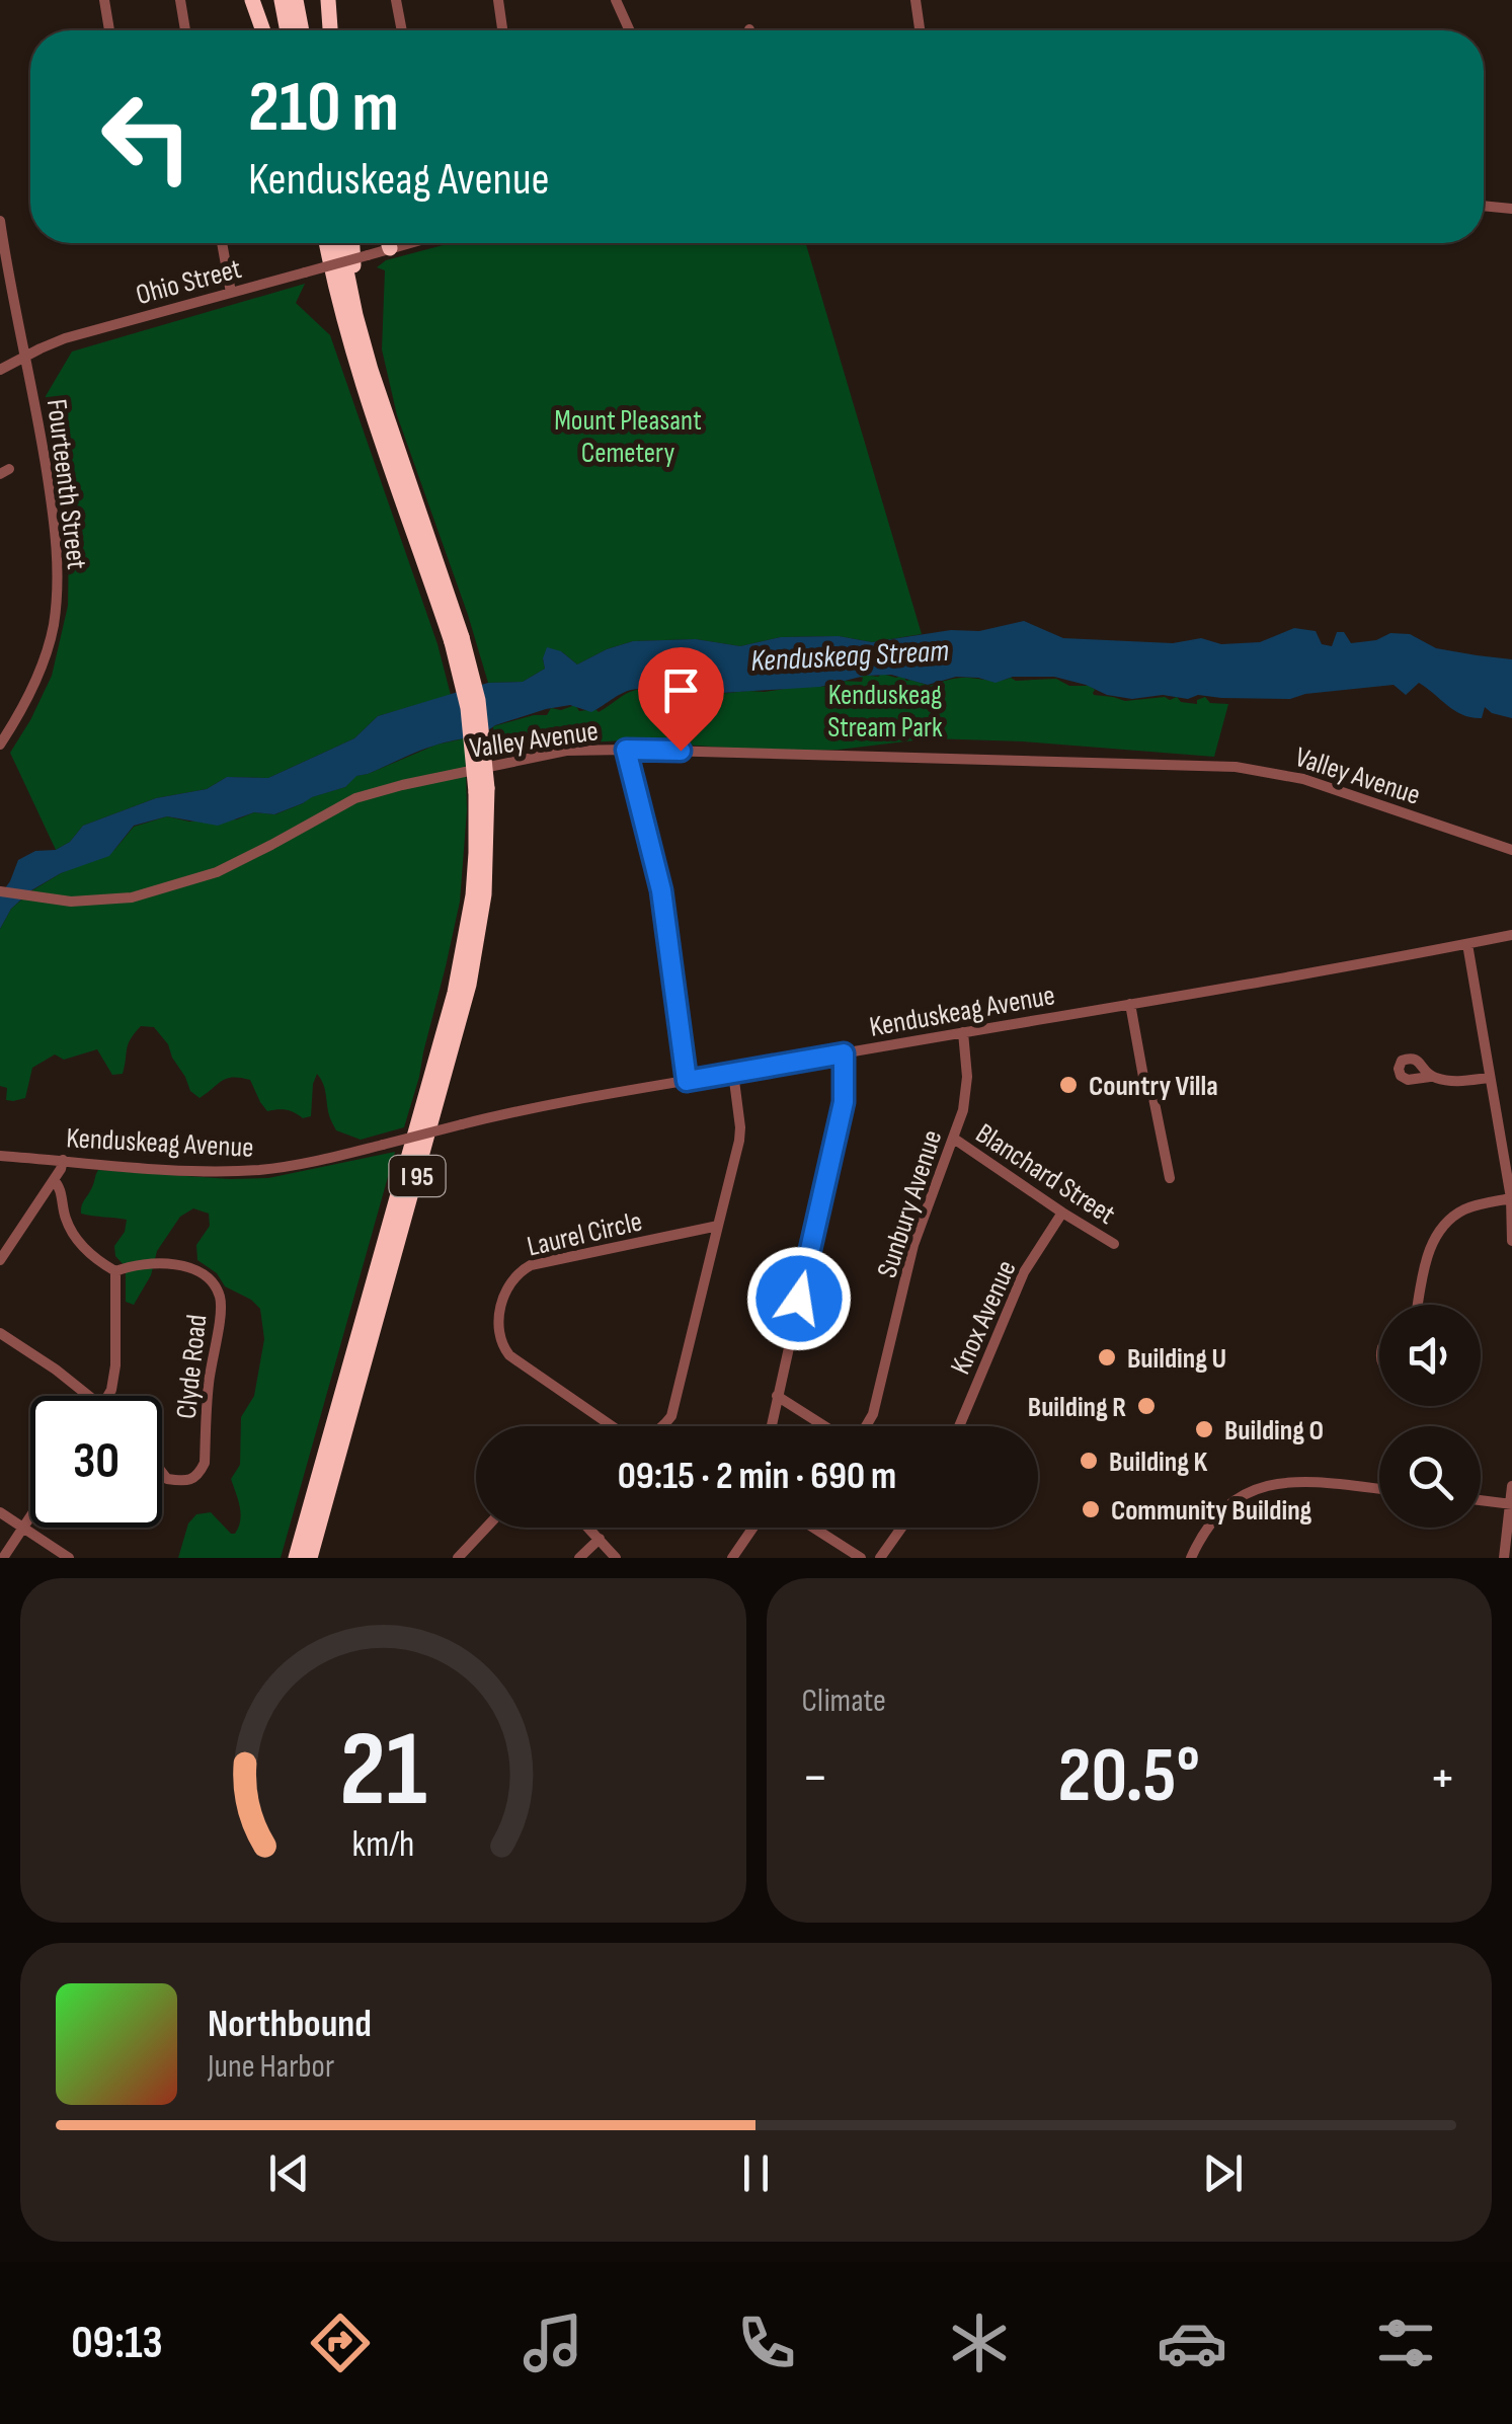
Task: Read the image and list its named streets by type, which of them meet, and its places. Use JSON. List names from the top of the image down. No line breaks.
{"streets":{"highway":["I 95"],"street":["Ohio Street","Fourteenth Street","Valley Avenue","Kenduskeag Avenue","Blanchard Street","Sunbury Avenue","Laurel Circle","Knox Avenue","Clyde Road"]},"crossings":[["Ohio Street","Fourteenth Street"],["Kenduskeag Avenue","Sunbury Avenue"],["Kenduskeag Avenue","Laurel Circle"],["Blanchard Street","Sunbury Avenue"],["Blanchard Street","Knox Avenue"]],"water":["Kenduskeag Stream"],"parks":["Mount Pleasant Cemetery","Kenduskeag Stream Park"],"places":["Country Villa","Building U","Building R","Building O","Building K","Community Building"],"page":{"turn":["210 m","Kenduskeag Avenue"],"limit":"30","trip":"09:15 · 2 min · 690 m","tile":"Climate","heat":["−","20.5°","+"],"song":["Northbound","June Harbor"],"tabs":"09:13","gauge":["21","km/h"]}}
